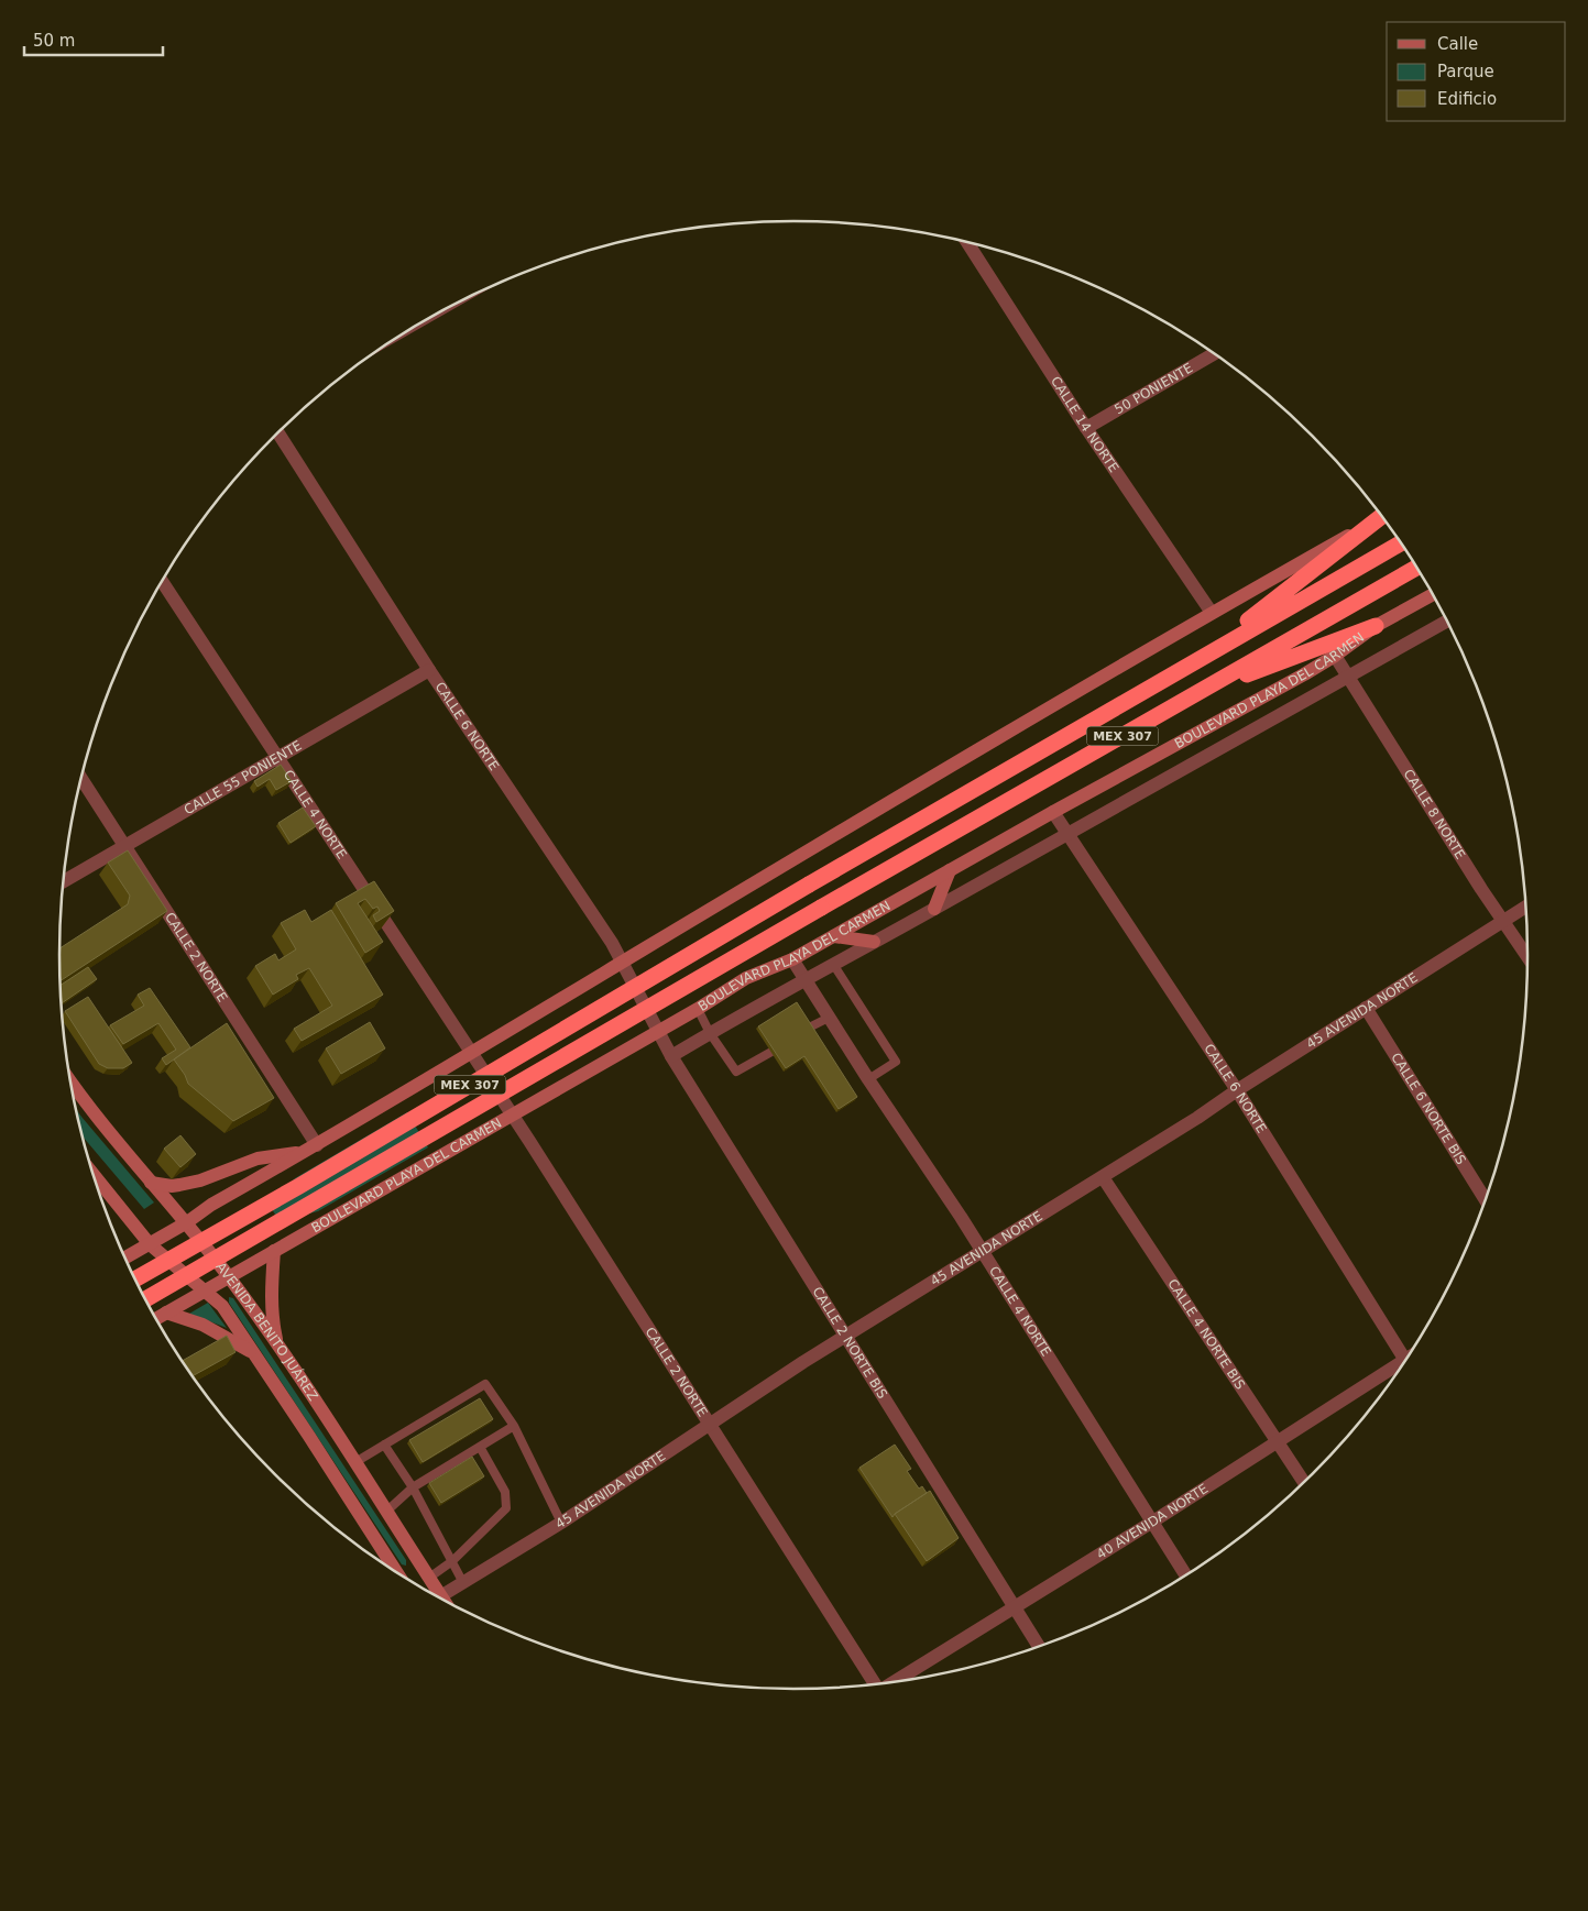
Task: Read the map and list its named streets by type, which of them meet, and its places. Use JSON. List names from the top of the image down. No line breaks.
{"streets":{"highway":["MEX 307"],"main road":["BOULEVARD PLAYA DEL CARMEN","AVENIDA BENITO JUÁREZ"],"street":["50 PONIENTE","CALLE 14 NORTE","CALLE 6 NORTE","CALLE 55 PONIENTE","CALLE 8 NORTE","CALLE 4 NORTE","CALLE 2 NORTE","45 AVENIDA NORTE","CALLE 6 NORTE BIS","CALLE 4 NORTE BIS","CALLE 2 NORTE BIS","40 AVENIDA NORTE"]},"crossings":[["50 PONIENTE","CALLE 14 NORTE"],["BOULEVARD PLAYA DEL CARMEN","CALLE 6 NORTE"],["BOULEVARD PLAYA DEL CARMEN","CALLE 8 NORTE"],["BOULEVARD PLAYA DEL CARMEN","CALLE 4 NORTE"],["BOULEVARD PLAYA DEL CARMEN","CALLE 2 NORTE"],["BOULEVARD PLAYA DEL CARMEN","AVENIDA BENITO JUÁREZ"],["BOULEVARD PLAYA DEL CARMEN","CALLE 2 NORTE BIS"],["CALLE 6 NORTE","CALLE 55 PONIENTE"],["CALLE 6 NORTE","45 AVENIDA NORTE"],["CALLE 6 NORTE","CALLE 2 NORTE BIS"],["CALLE 55 PONIENTE","CALLE 4 NORTE"],["CALLE 55 PONIENTE","CALLE 2 NORTE"],["CALLE 8 NORTE","45 AVENIDA NORTE"],["CALLE 4 NORTE","CALLE 2 NORTE"],["CALLE 4 NORTE","45 AVENIDA NORTE"],["CALLE 4 NORTE","40 AVENIDA NORTE"],["CALLE 2 NORTE","45 AVENIDA NORTE"],["45 AVENIDA NORTE","CALLE 6 NORTE BIS"],["45 AVENIDA NORTE","CALLE 4 NORTE BIS"],["45 AVENIDA NORTE","CALLE 2 NORTE BIS"],["CALLE 4 NORTE BIS","40 AVENIDA NORTE"],["CALLE 2 NORTE BIS","40 AVENIDA NORTE"]],"legend":["Calle","Parque","Edificio"],"scale_bar":"50 m"}
